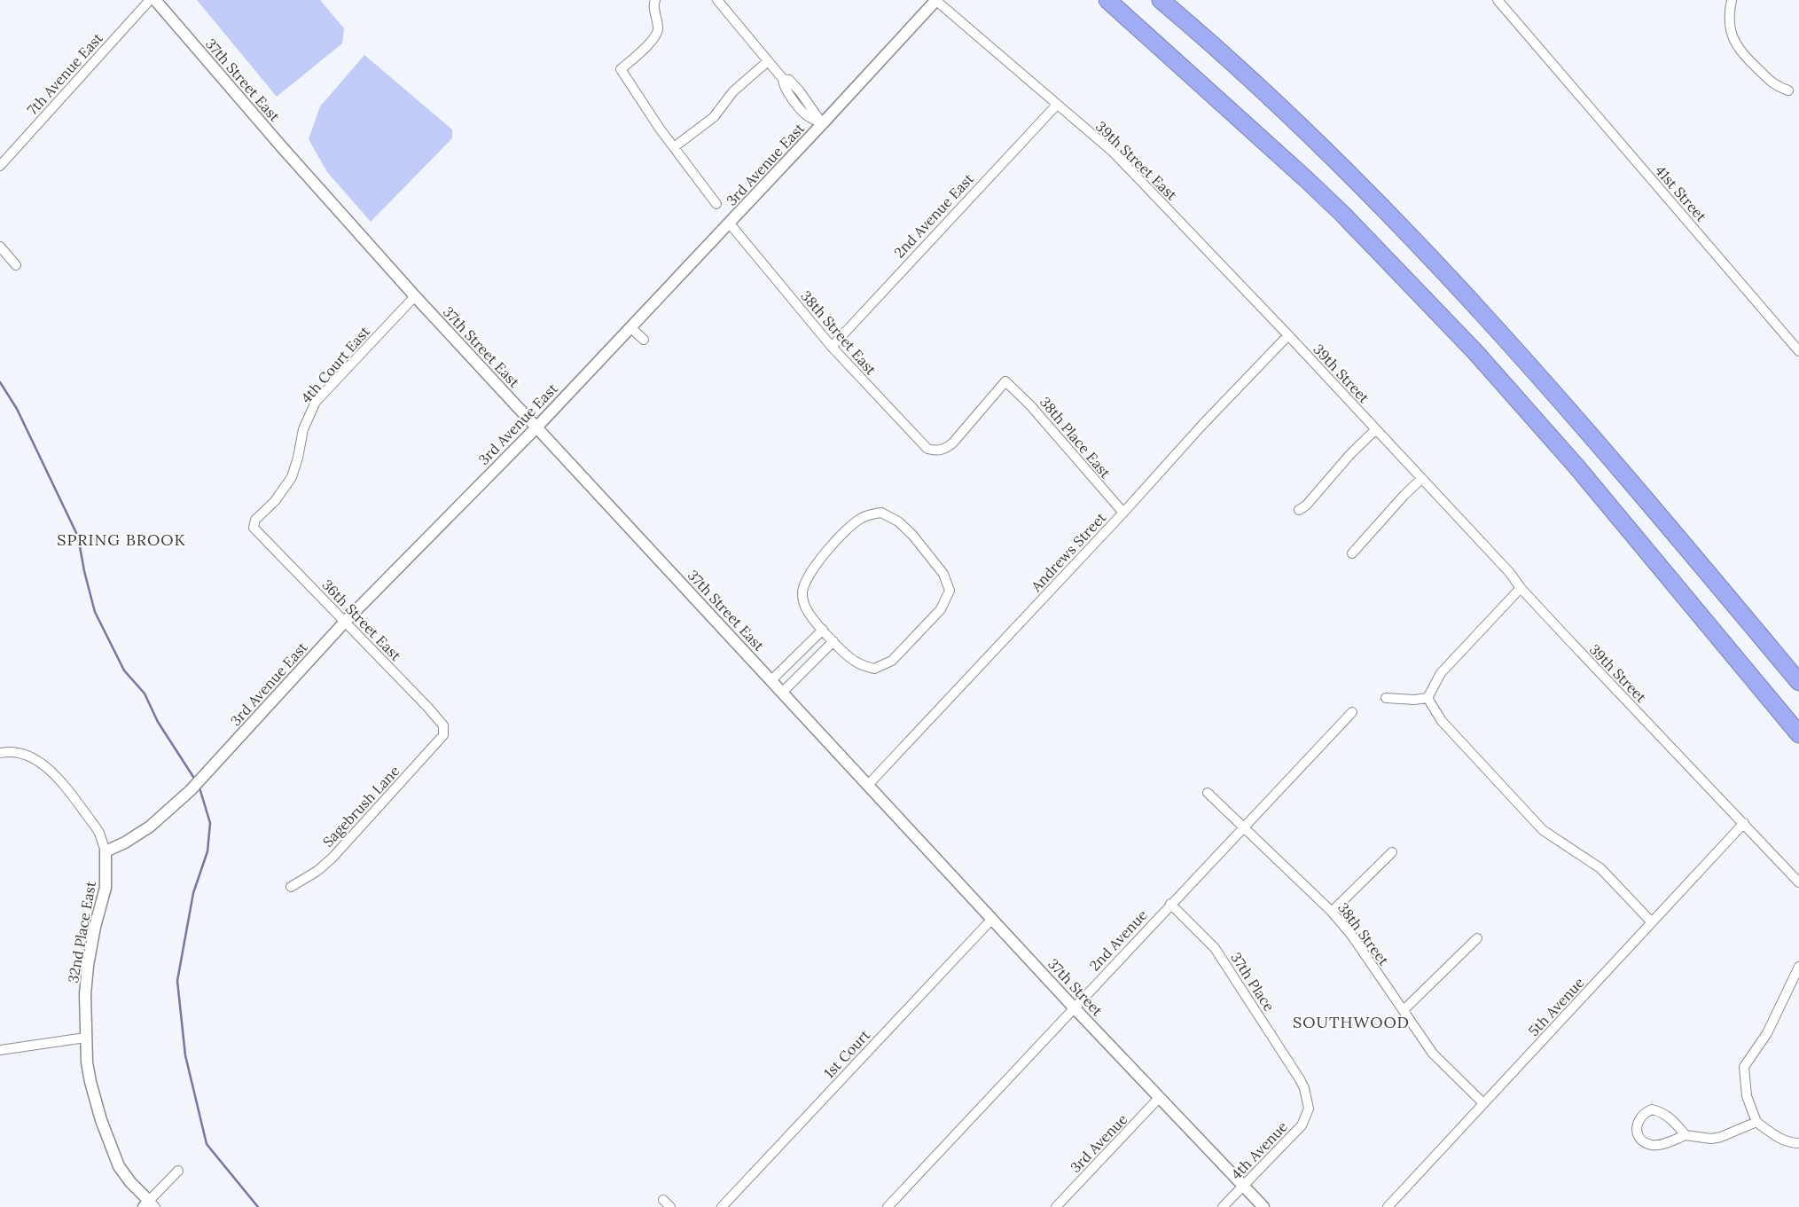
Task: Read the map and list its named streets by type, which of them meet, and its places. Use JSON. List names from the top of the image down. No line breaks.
{"streets":{"street":["7th Avenue East","37th Street East","39th Street East","3rd Avenue East","41st Street","2nd Avenue East","38th Street East","4th Court East","39th Street","38th Place East","Andrews Street","36th Street East","Sagebrush Lane","32nd Place East","38th Street","2nd Avenue","37th Place","37th Street","5th Avenue","1st Court","3rd Avenue","4th Avenue"]},"crossings":[["37th Street East","3rd Avenue East"],["37th Street East","4th Court East"],["37th Street East","Andrews Street"],["37th Street East","37th Street"],["39th Street East","3rd Avenue East"],["39th Street East","2nd Avenue East"],["39th Street East","39th Street"],["39th Street East","Andrews Street"],["3rd Avenue East","38th Street East"],["3rd Avenue East","36th Street East"],["3rd Avenue East","32nd Place East"],["2nd Avenue East","38th Street East"],["38th Street East","38th Place East"],["4th Court East","36th Street East"],["39th Street","Andrews Street"],["39th Street","5th Avenue"],["38th Place East","Andrews Street"],["Andrews Street","37th Street"],["36th Street East","Sagebrush Lane"],["38th Street","2nd Avenue"],["38th Street","5th Avenue"],["2nd Avenue","37th Place"],["2nd Avenue","37th Street"],["37th Place","4th Avenue"],["37th Street","1st Court"],["37th Street","3rd Avenue"],["37th Street","4th Avenue"]],"districts":["SPRING BROOK","SOUTHWOOD"]}
